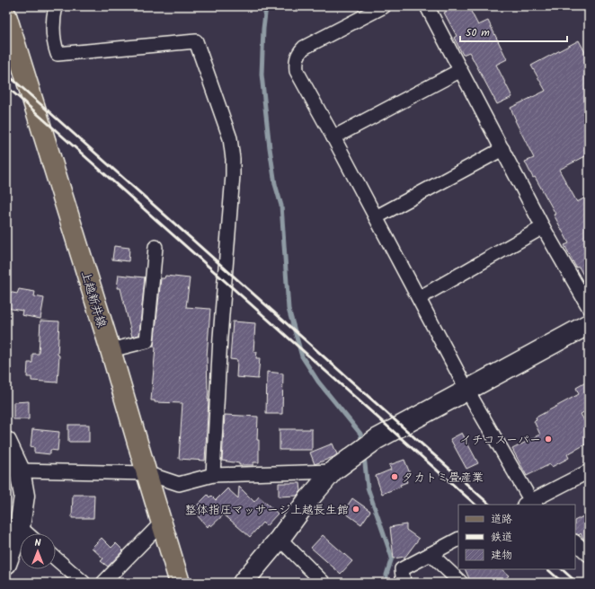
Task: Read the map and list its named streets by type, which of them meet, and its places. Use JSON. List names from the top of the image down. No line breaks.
{"streets":{"main road":["上越新井線"]},"places":["イチコスーパー","タカトミ畳産業","整体指圧マッサージ上越長生館"],"legend":["道路","鉄道","建物"],"scale_bar":"50 m","north":"top"}
